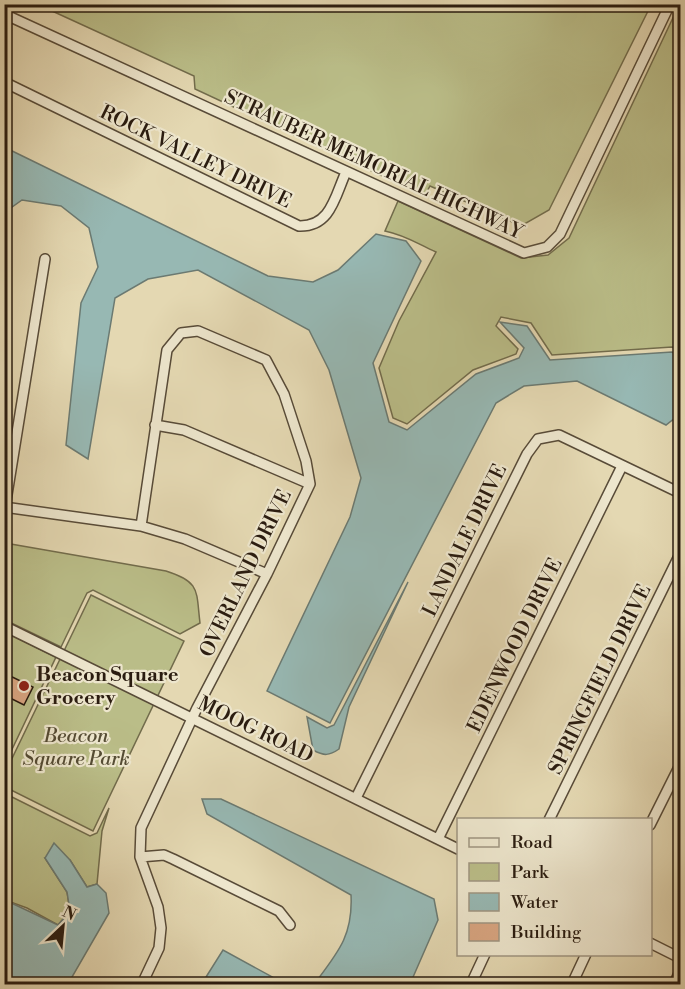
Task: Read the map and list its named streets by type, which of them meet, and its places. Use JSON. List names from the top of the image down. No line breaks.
{"streets":{"street":["ROCK VALLEY DRIVE","STRAUBER MEMORIAL HIGHWAY","LANDALE DRIVE","OVERLAND DRIVE","EDENWOOD DRIVE","SPRINGFIELD DRIVE","MOOG ROAD"]},"crossings":[["ROCK VALLEY DRIVE","STRAUBER MEMORIAL HIGHWAY"],["LANDALE DRIVE","EDENWOOD DRIVE"],["LANDALE DRIVE","MOOG ROAD"],["OVERLAND DRIVE","MOOG ROAD"],["EDENWOOD DRIVE","MOOG ROAD"]],"parks":["Beacon Square Park"],"places":["Beacon Square Grocery"],"legend":["Road","Park","Water","Building"],"north":"top right"}
